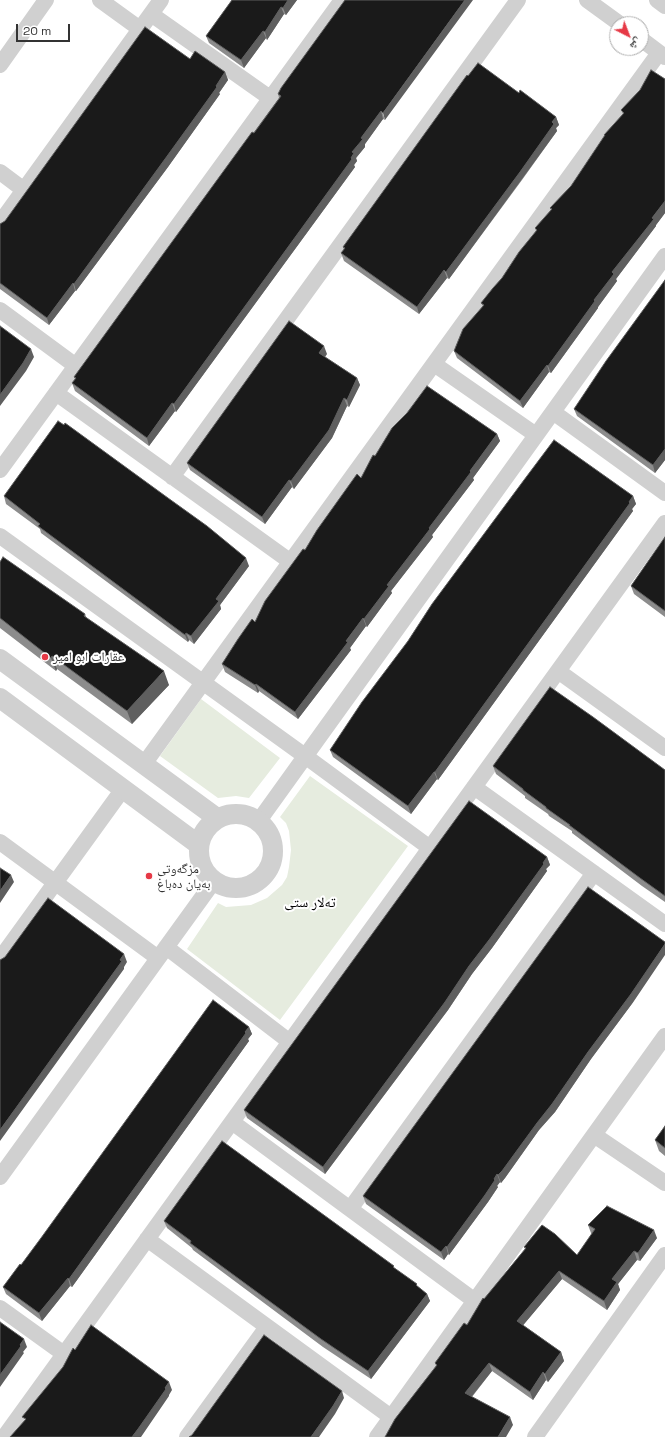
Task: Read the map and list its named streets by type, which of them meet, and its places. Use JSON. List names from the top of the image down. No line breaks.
{"districts":["ته‌لار ستی"],"places":["عقارات ابو امير","مزگەوتی بەیان دەباغ"],"scale_bar":"20 m","north":"bottom right"}
